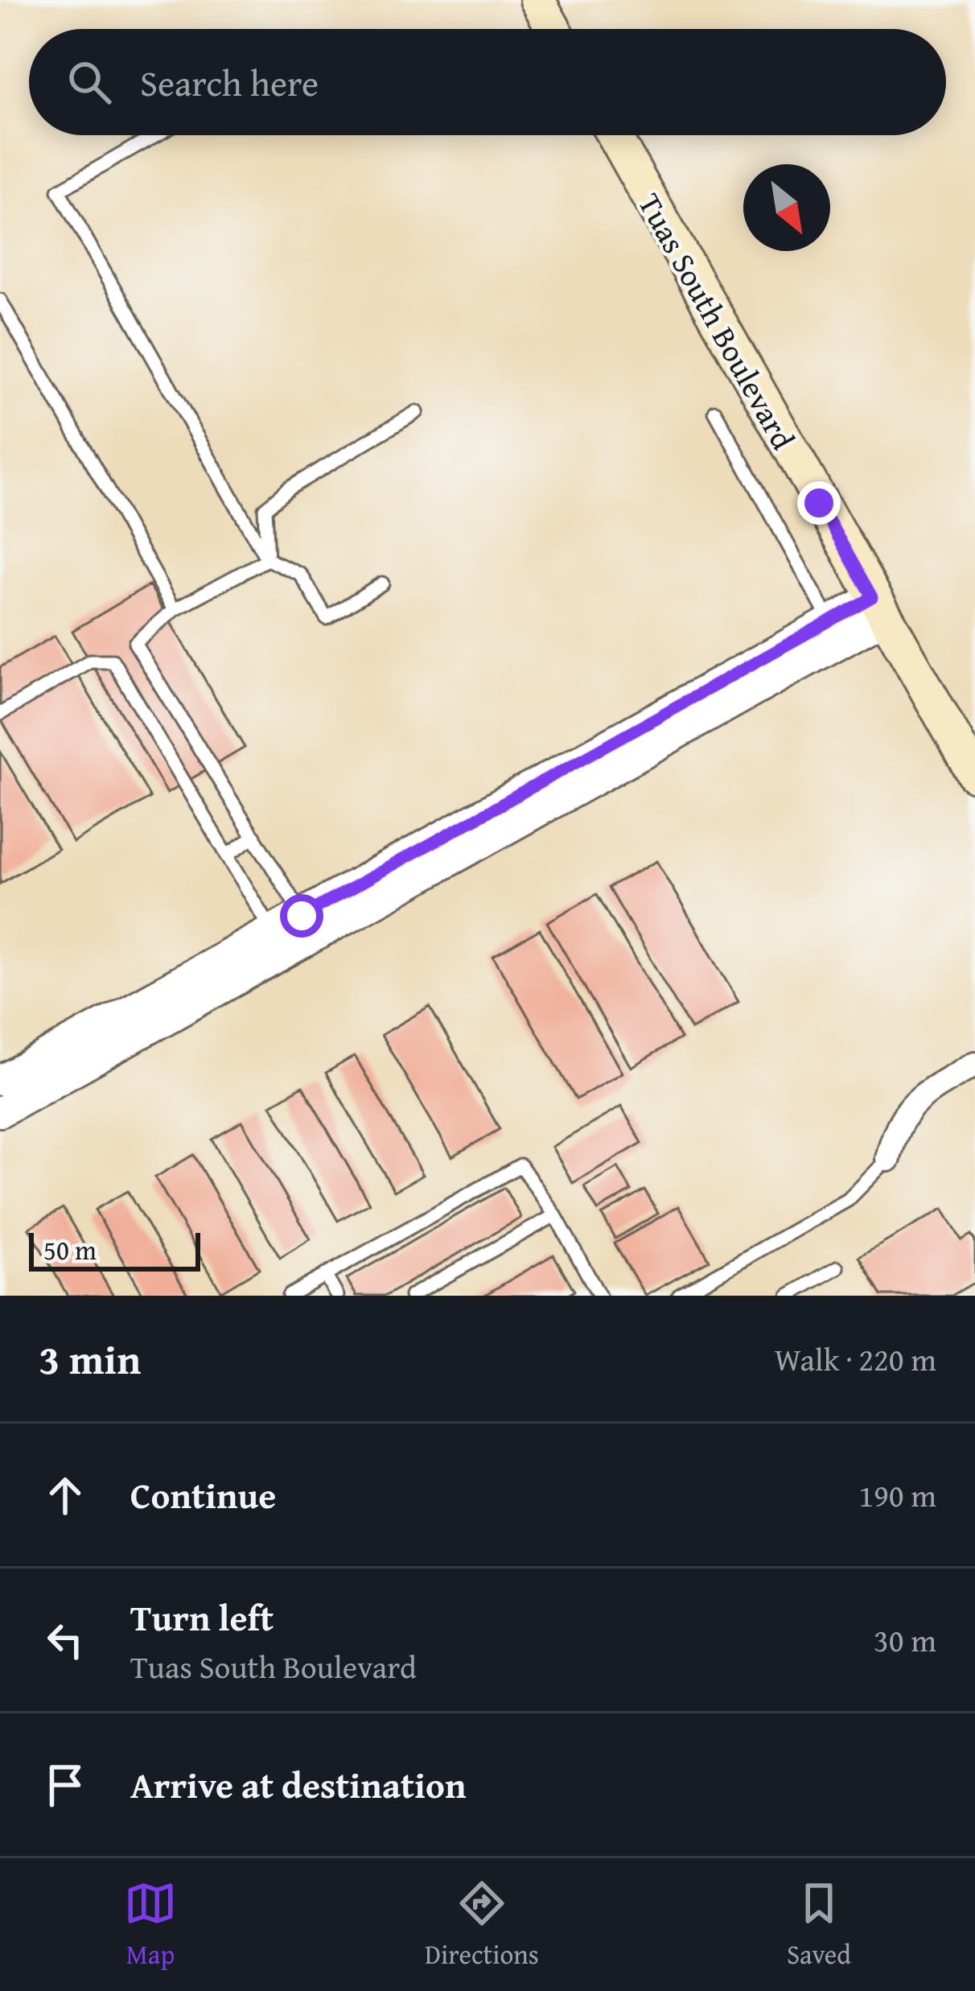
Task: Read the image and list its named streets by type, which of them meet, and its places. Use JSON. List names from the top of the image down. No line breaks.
{"streets":{"main road":["Tuas South Boulevard"]},"scale_bar":"50 m","north":"bottom right","page":{"search":"Search here","scale":"50 m","heading":["3 min","Walk · 220 m"],"list":[["Continue","190 m"],["Turn left","Tuas South Boulevard","30 m"],"Arrive at destination"],"nav":["Map","Directions","Saved"]}}
